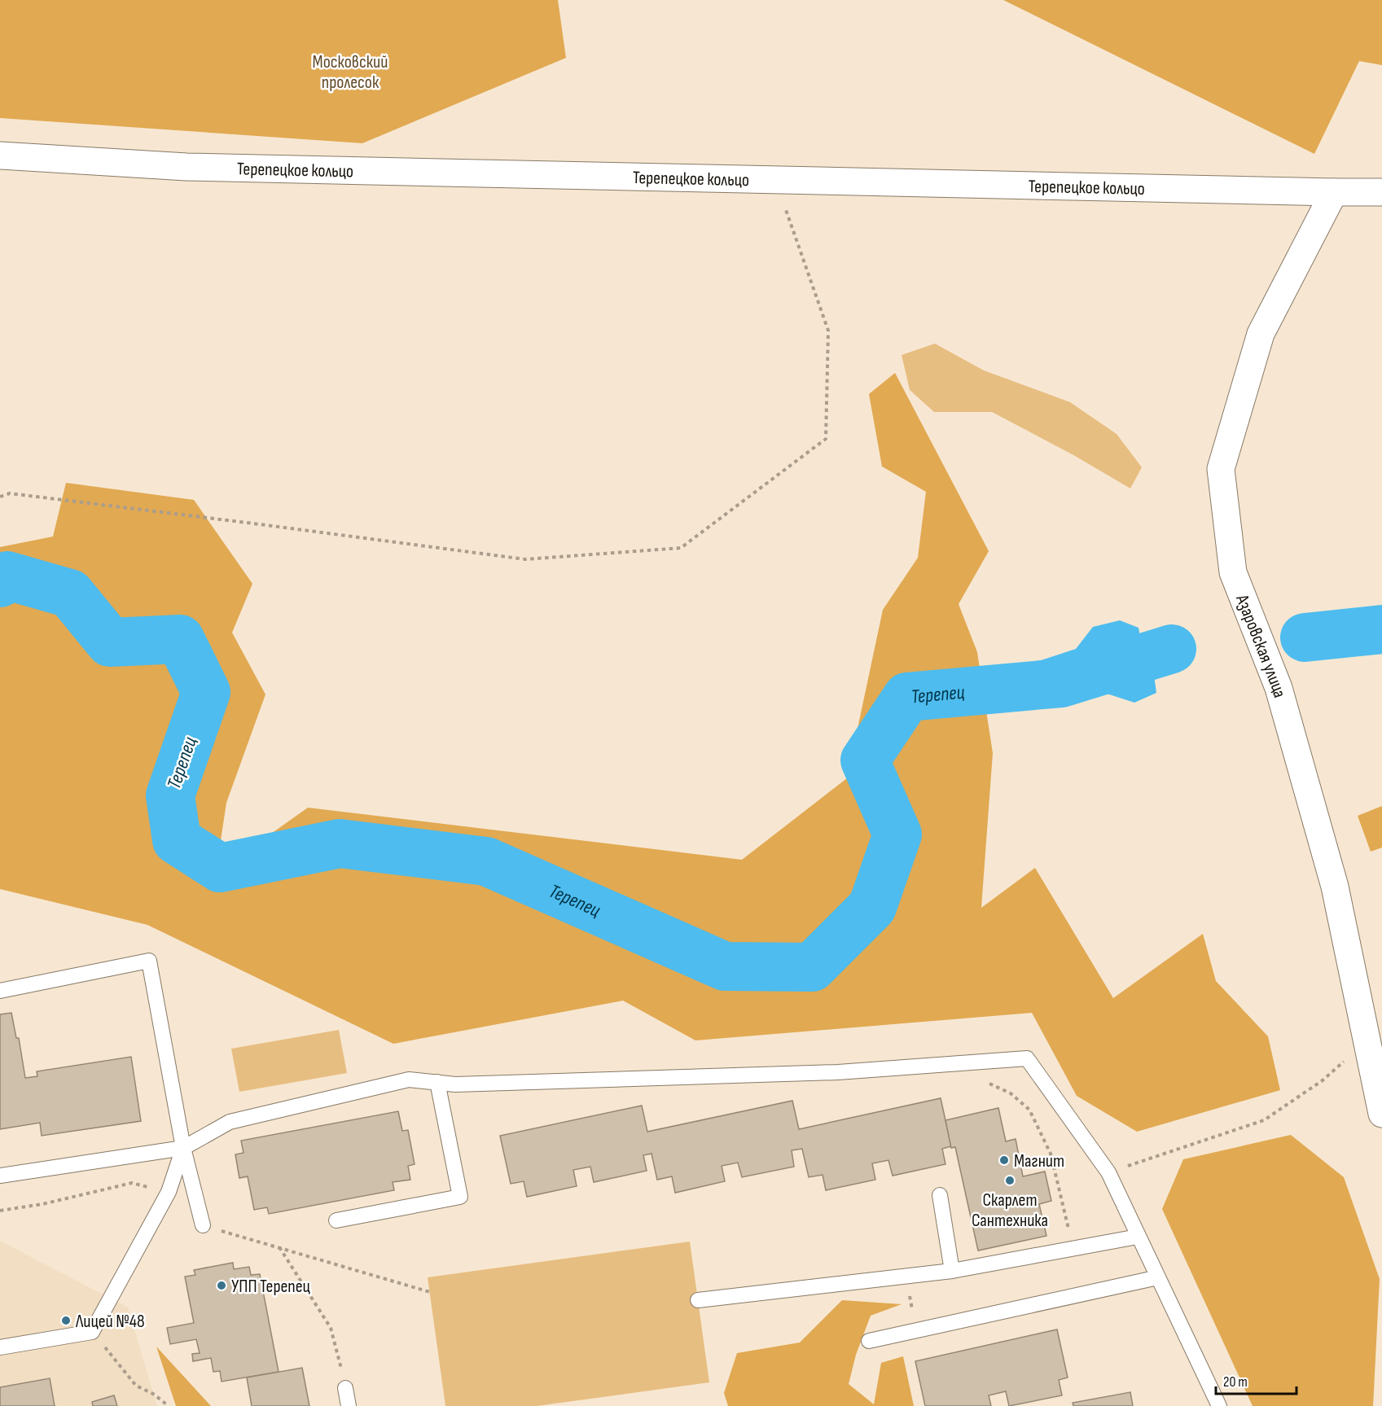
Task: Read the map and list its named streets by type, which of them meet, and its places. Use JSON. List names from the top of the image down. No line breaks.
{"streets":{"street":["Терепецкое кольцо","Азаровская улица"]},"crossings":[["Терепецкое кольцо","Азаровская улица"]],"water":["Терепец"],"parks":["Московский пролесок"],"places":["Магнит","Скарлет Сантехника","УПП Терепец","Лицей №48"],"scale_bar":"20 m"}
